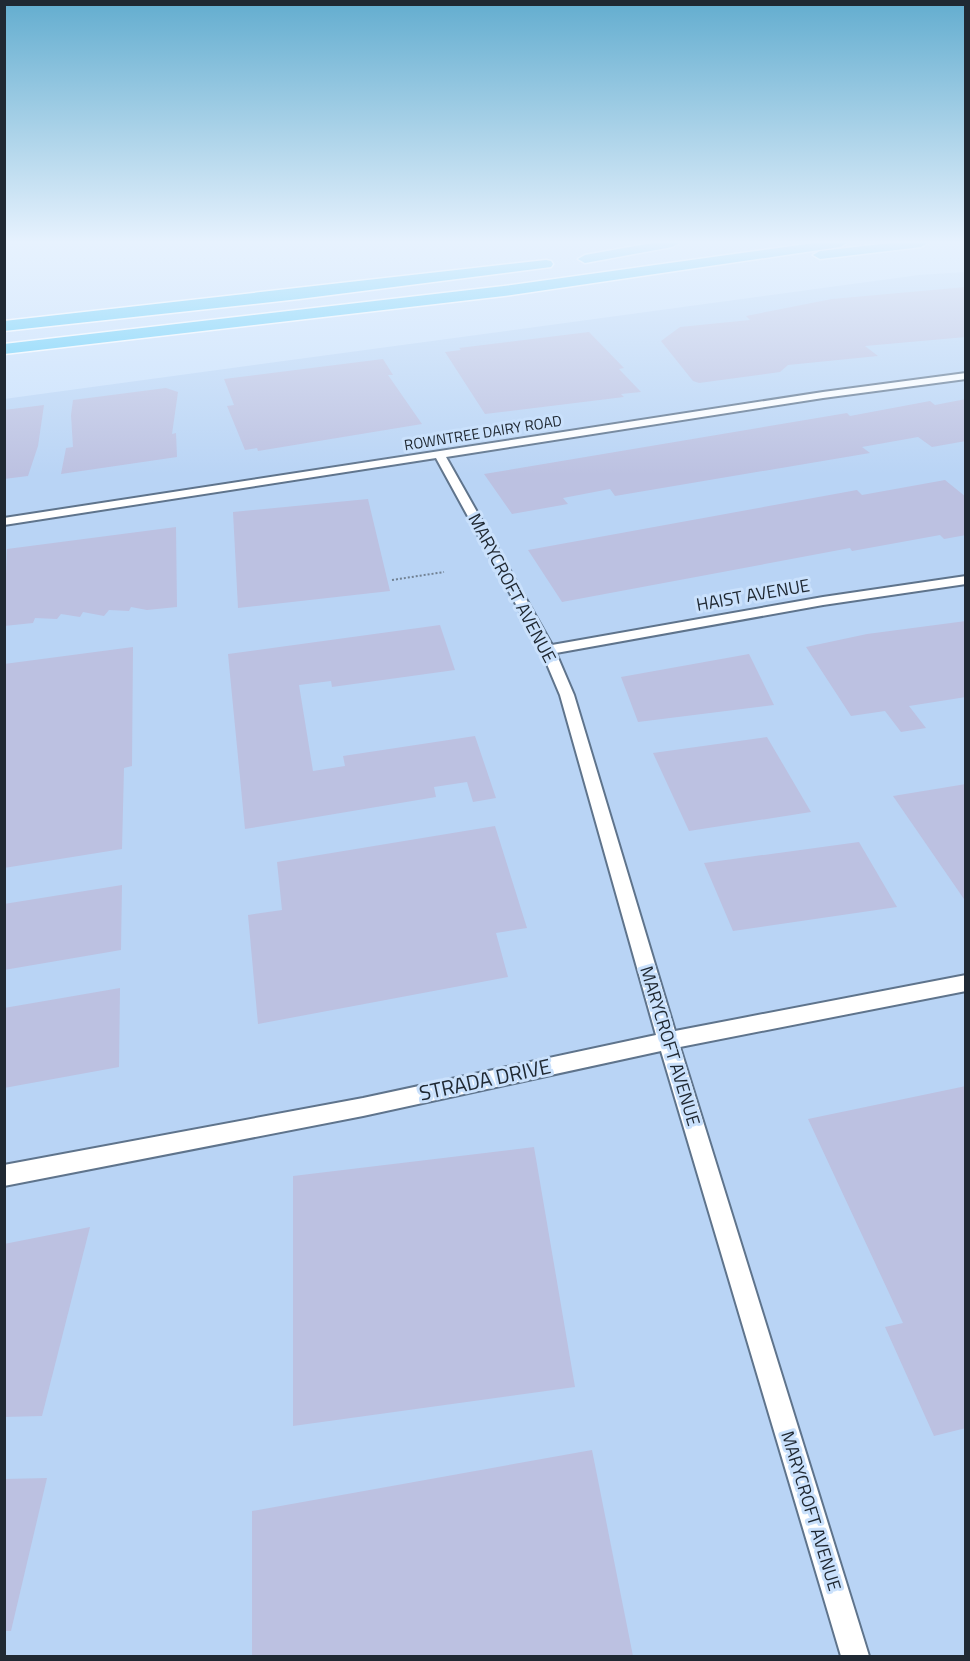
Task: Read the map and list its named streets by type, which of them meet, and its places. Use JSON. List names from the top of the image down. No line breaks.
{"streets":{"street":["ROWNTREE DAIRY ROAD","MARYCROFT AVENUE","HAIST AVENUE","STRADA DRIVE"]},"crossings":[["ROWNTREE DAIRY ROAD","MARYCROFT AVENUE"],["MARYCROFT AVENUE","HAIST AVENUE"],["MARYCROFT AVENUE","STRADA DRIVE"]]}
